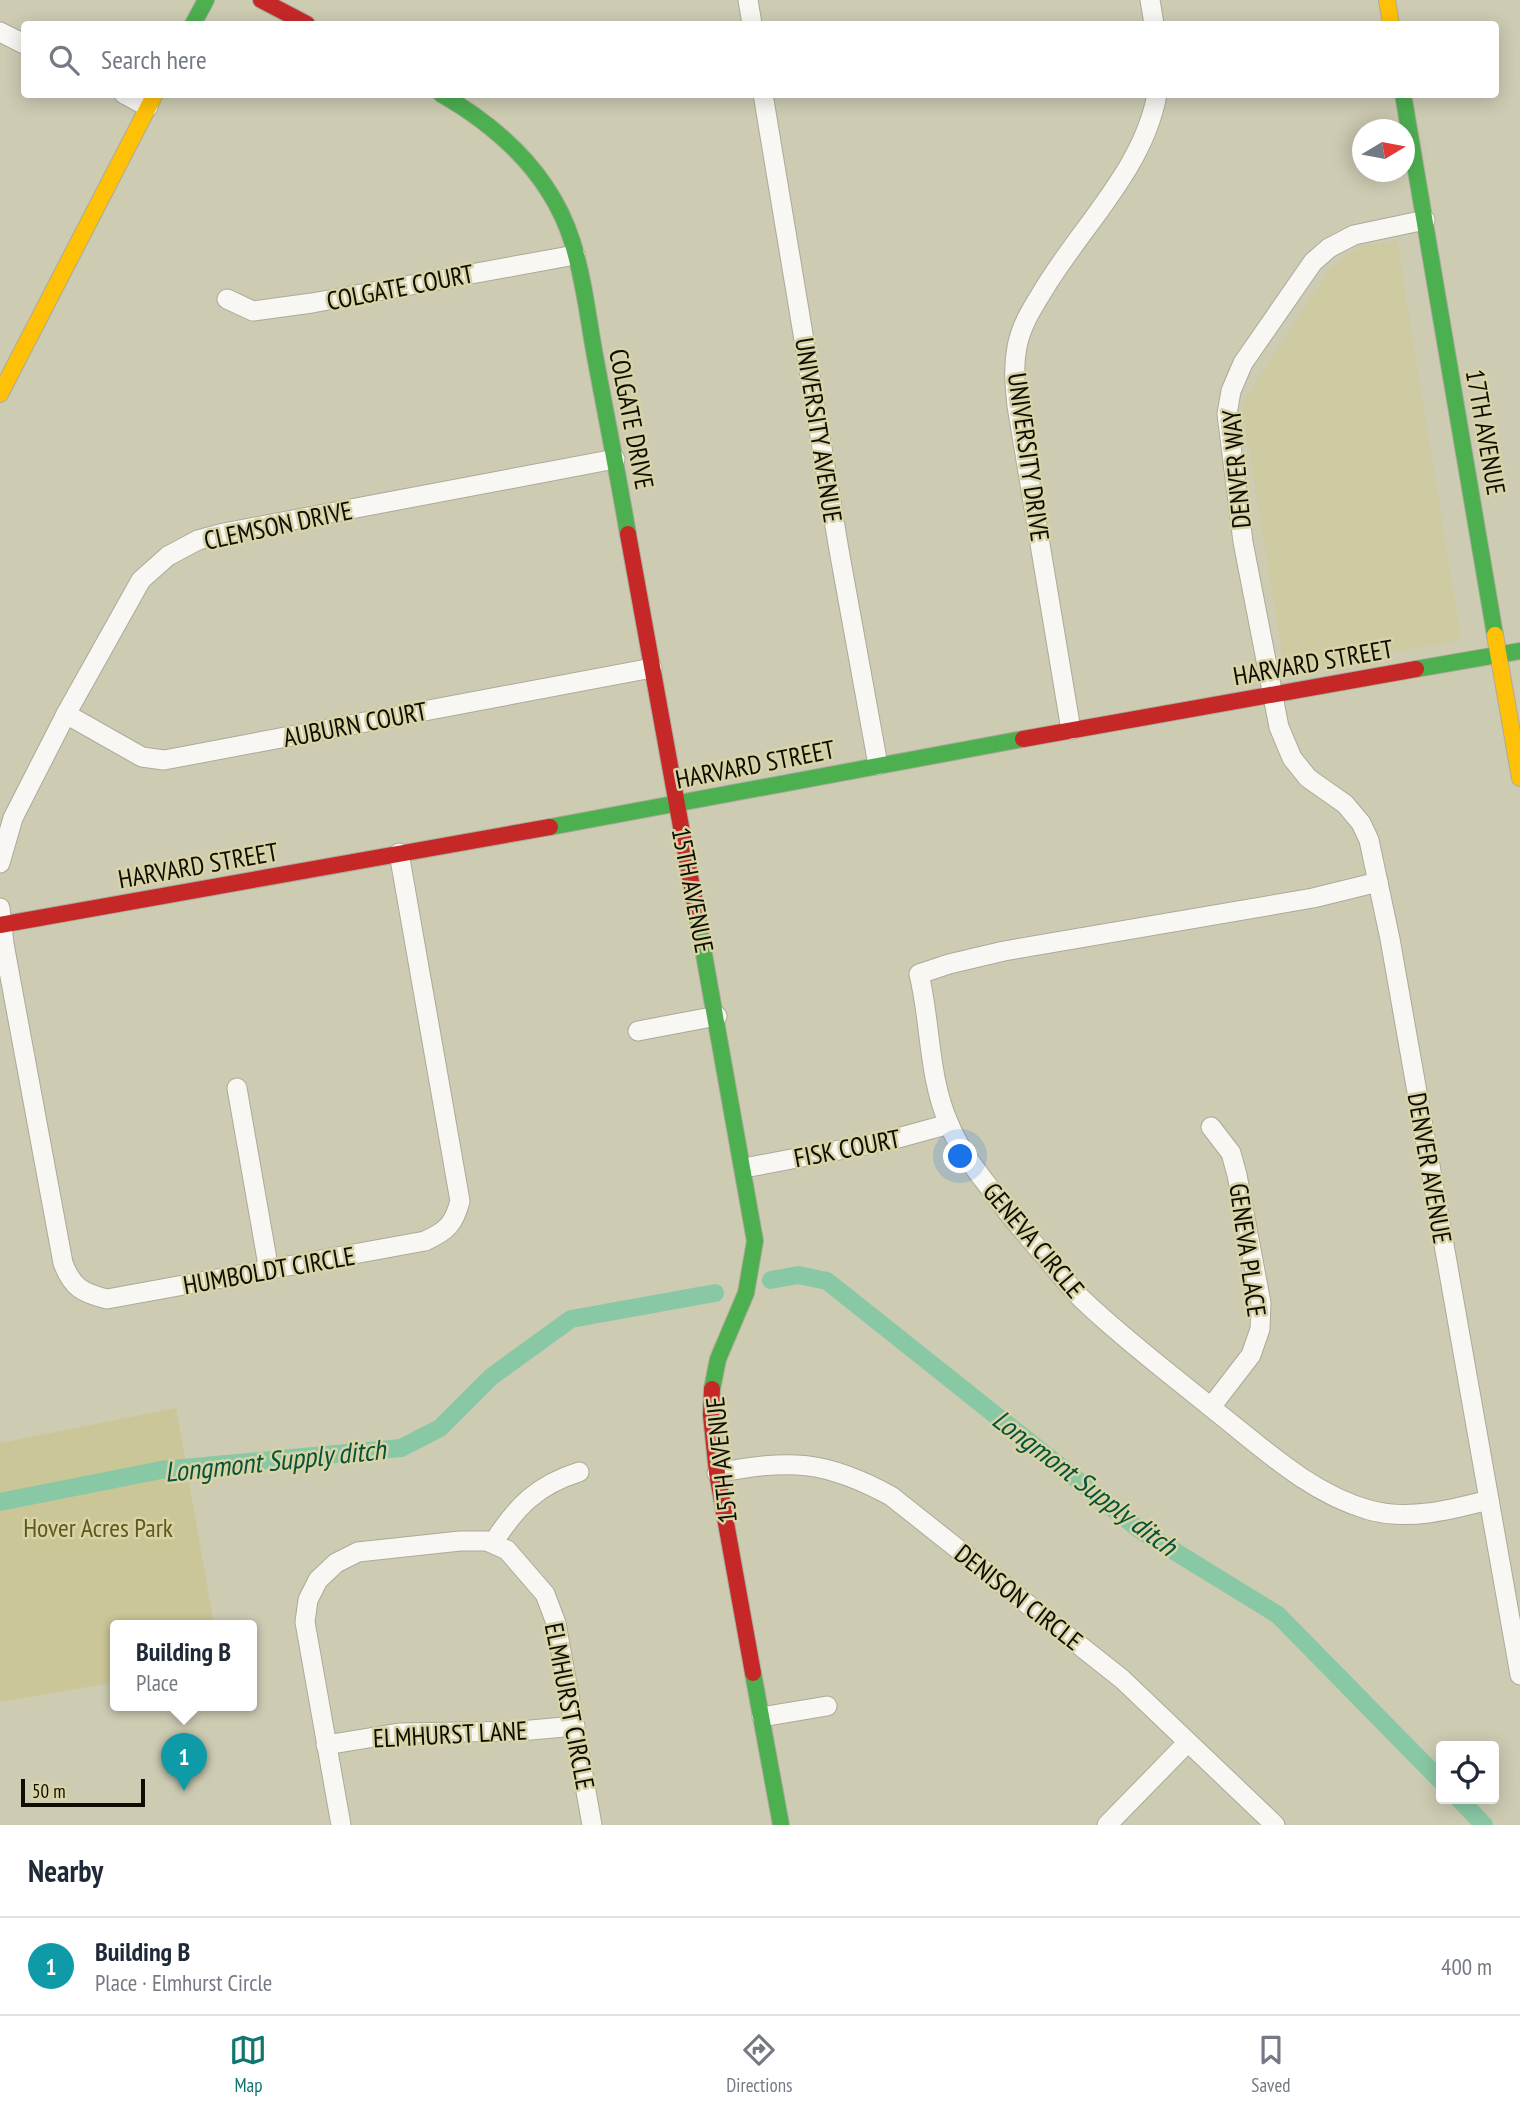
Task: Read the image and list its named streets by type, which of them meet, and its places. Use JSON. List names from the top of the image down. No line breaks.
{"streets":{"street":["COLGATE COURT","COLGATE DRIVE","UNIVERSITY AVENUE","17TH AVENUE","UNIVERSITY DRIVE","DENVER WAY","CLEMSON DRIVE","HARVARD STREET","AUBURN COURT","15TH AVENUE","FISK COURT","DENVER AVENUE","GENEVA CIRCLE","GENEVA PLACE","HUMBOLDT CIRCLE","DENISON CIRCLE","ELMHURST CIRCLE","ELMHURST LANE"]},"crossings":[["COLGATE COURT","COLGATE DRIVE"],["COLGATE DRIVE","CLEMSON DRIVE"],["COLGATE DRIVE","HARVARD STREET"],["COLGATE DRIVE","AUBURN COURT"],["COLGATE DRIVE","15TH AVENUE"],["UNIVERSITY AVENUE","HARVARD STREET"],["17TH AVENUE","DENVER WAY"],["17TH AVENUE","HARVARD STREET"],["UNIVERSITY DRIVE","HARVARD STREET"],["DENVER WAY","HARVARD STREET"],["DENVER WAY","DENVER AVENUE"],["CLEMSON DRIVE","AUBURN COURT"],["HARVARD STREET","15TH AVENUE"],["HARVARD STREET","DENVER AVENUE"],["HARVARD STREET","HUMBOLDT CIRCLE"],["15TH AVENUE","FISK COURT"],["15TH AVENUE","DENISON CIRCLE"],["FISK COURT","GENEVA CIRCLE"],["DENVER AVENUE","GENEVA CIRCLE"],["GENEVA CIRCLE","GENEVA PLACE"],["ELMHURST CIRCLE","ELMHURST LANE"]],"water":["Longmont Supply ditch"],"parks":["Hover Acres Park"],"scale_bar":"50 m","north":"right","page":{"search":"Search here","popup":["Building B","Place"],"pins":"1","scale":"50 m","heading":"Nearby","list":[{"mark":"1","name":"Building B","note":"Place · Elmhurst Circle","value":"400 m"}],"nav":["Map","Directions","Saved"]}}
